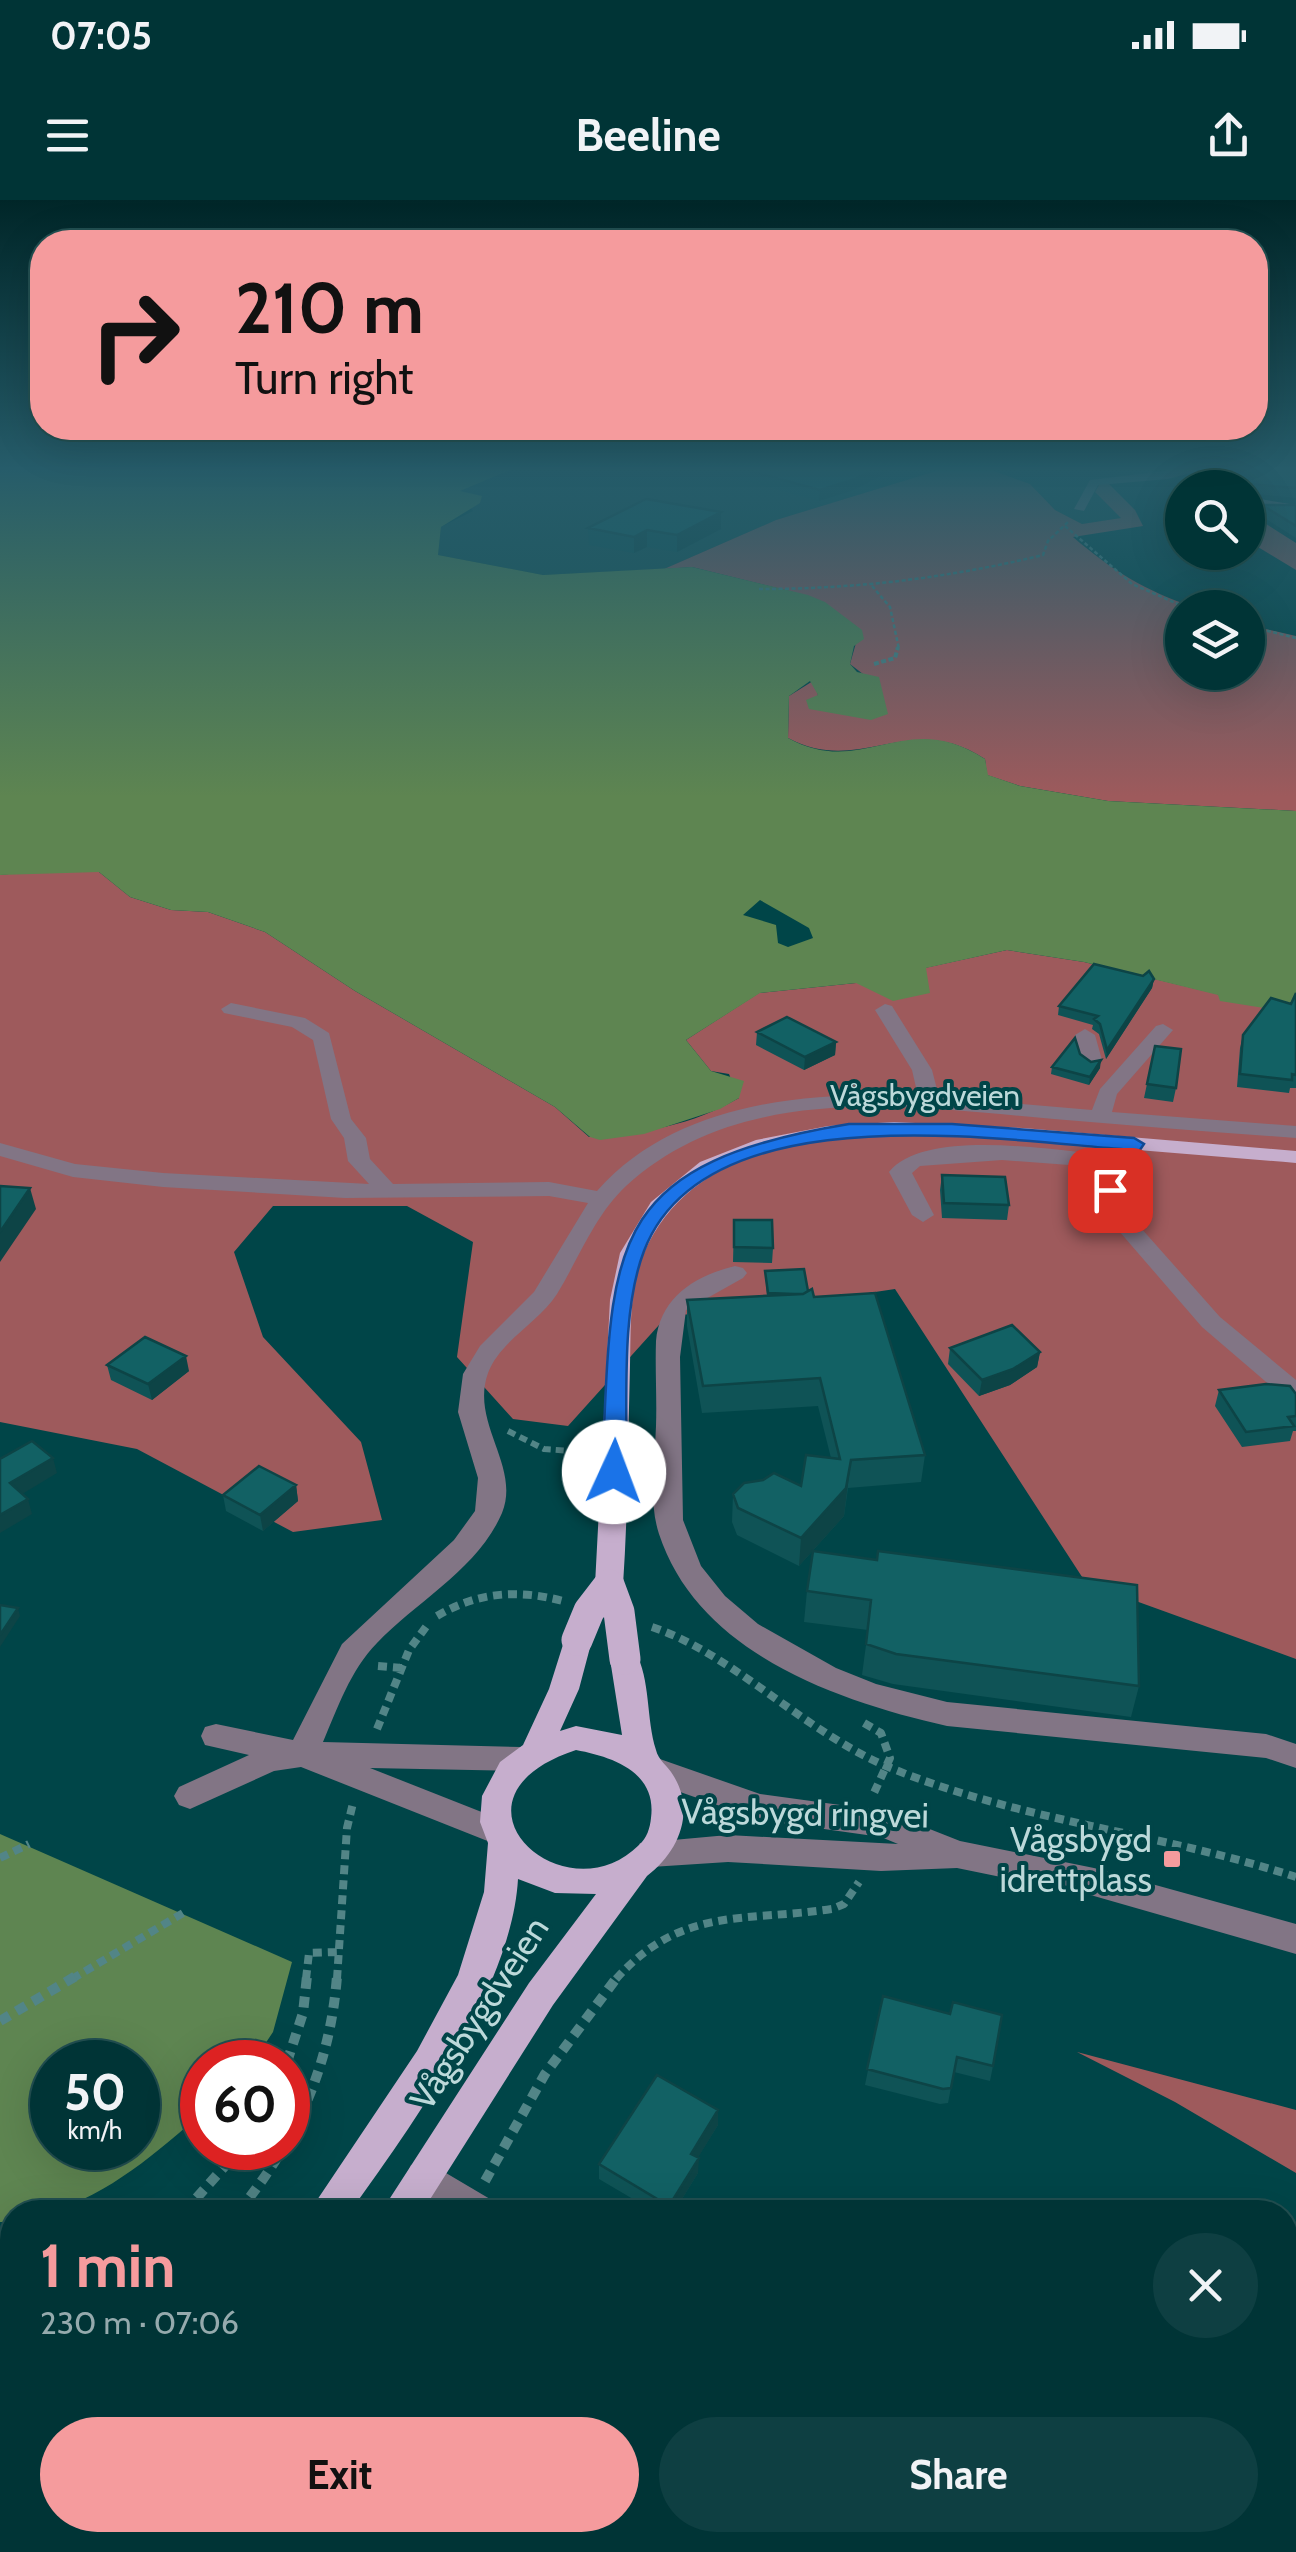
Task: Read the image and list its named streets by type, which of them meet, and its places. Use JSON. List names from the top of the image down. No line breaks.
{"streets":{"main road":["Vågsbygdveien"],"street":["Vågsbygd ringvei"]},"crossings":[["Vågsbygdveien","Vågsbygd ringvei"]],"places":{"transit":["Vågsbygd idrettplass"]},"page":{"status":"07:05","header":"Beeline","turn":["210 m","Turn right"],"speed":"50 km/h","limit":"60","heading":["1 min","230 m · 07:06"],"buttons":["Exit","Share"]}}
